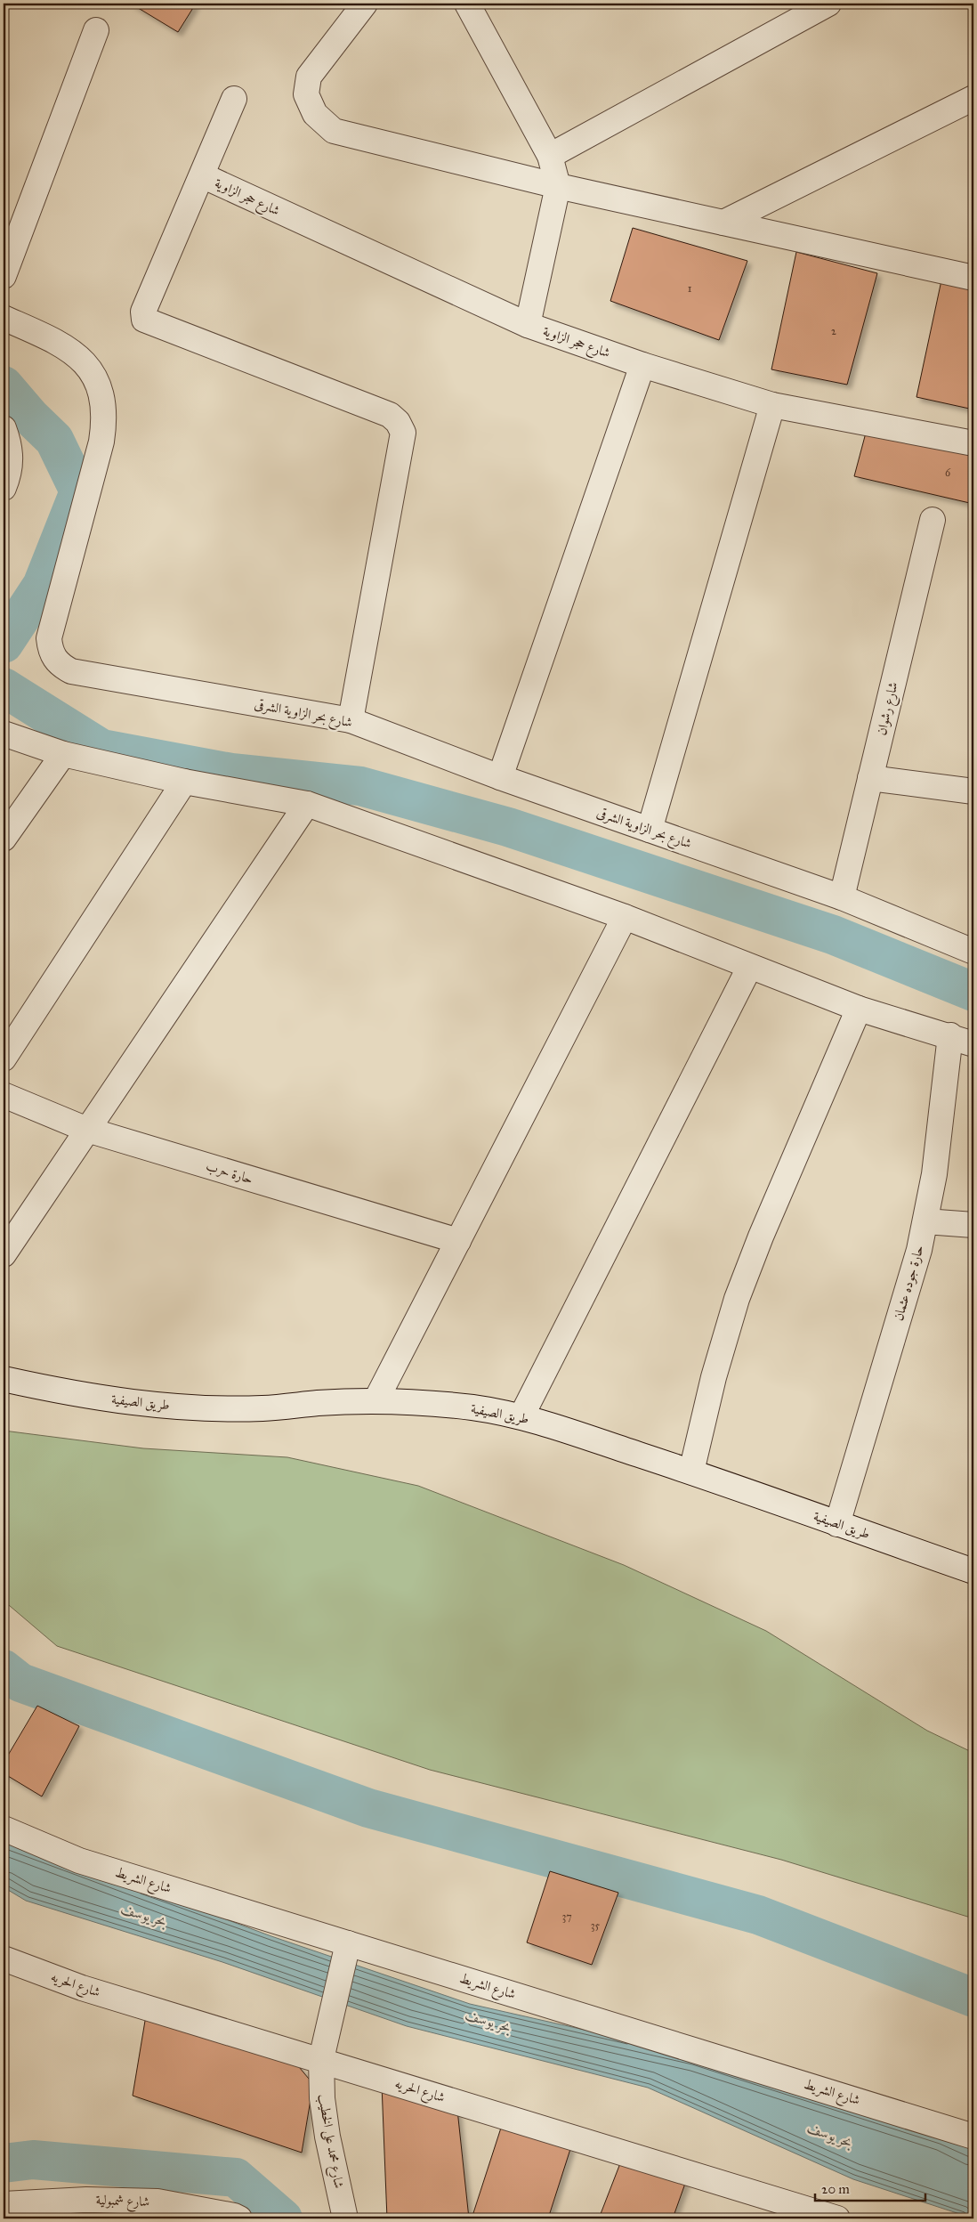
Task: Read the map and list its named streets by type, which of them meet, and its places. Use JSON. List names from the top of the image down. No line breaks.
{"streets":{"street":["شارع حجر الزاوية","شارع رشوان","شارع بحر الزاوية الشرقى","حارة حرب","حارة جوده عثمان","طريق الصيفية","شارع الشريط","شارع الحريه","شارع محمد على الخطيب","شارع شمبولية"]},"crossings":[["شارع رشوان","شارع بحر الزاوية الشرقى"],["حارة جوده عثمان","طريق الصيفية"],["شارع الشريط","شارع محمد على الخطيب"],["شارع الحريه","شارع محمد على الخطيب"]],"water":["بحر يوسف"],"house_numbers":["1","2","6","37","35"],"scale_bar":"20 m"}
